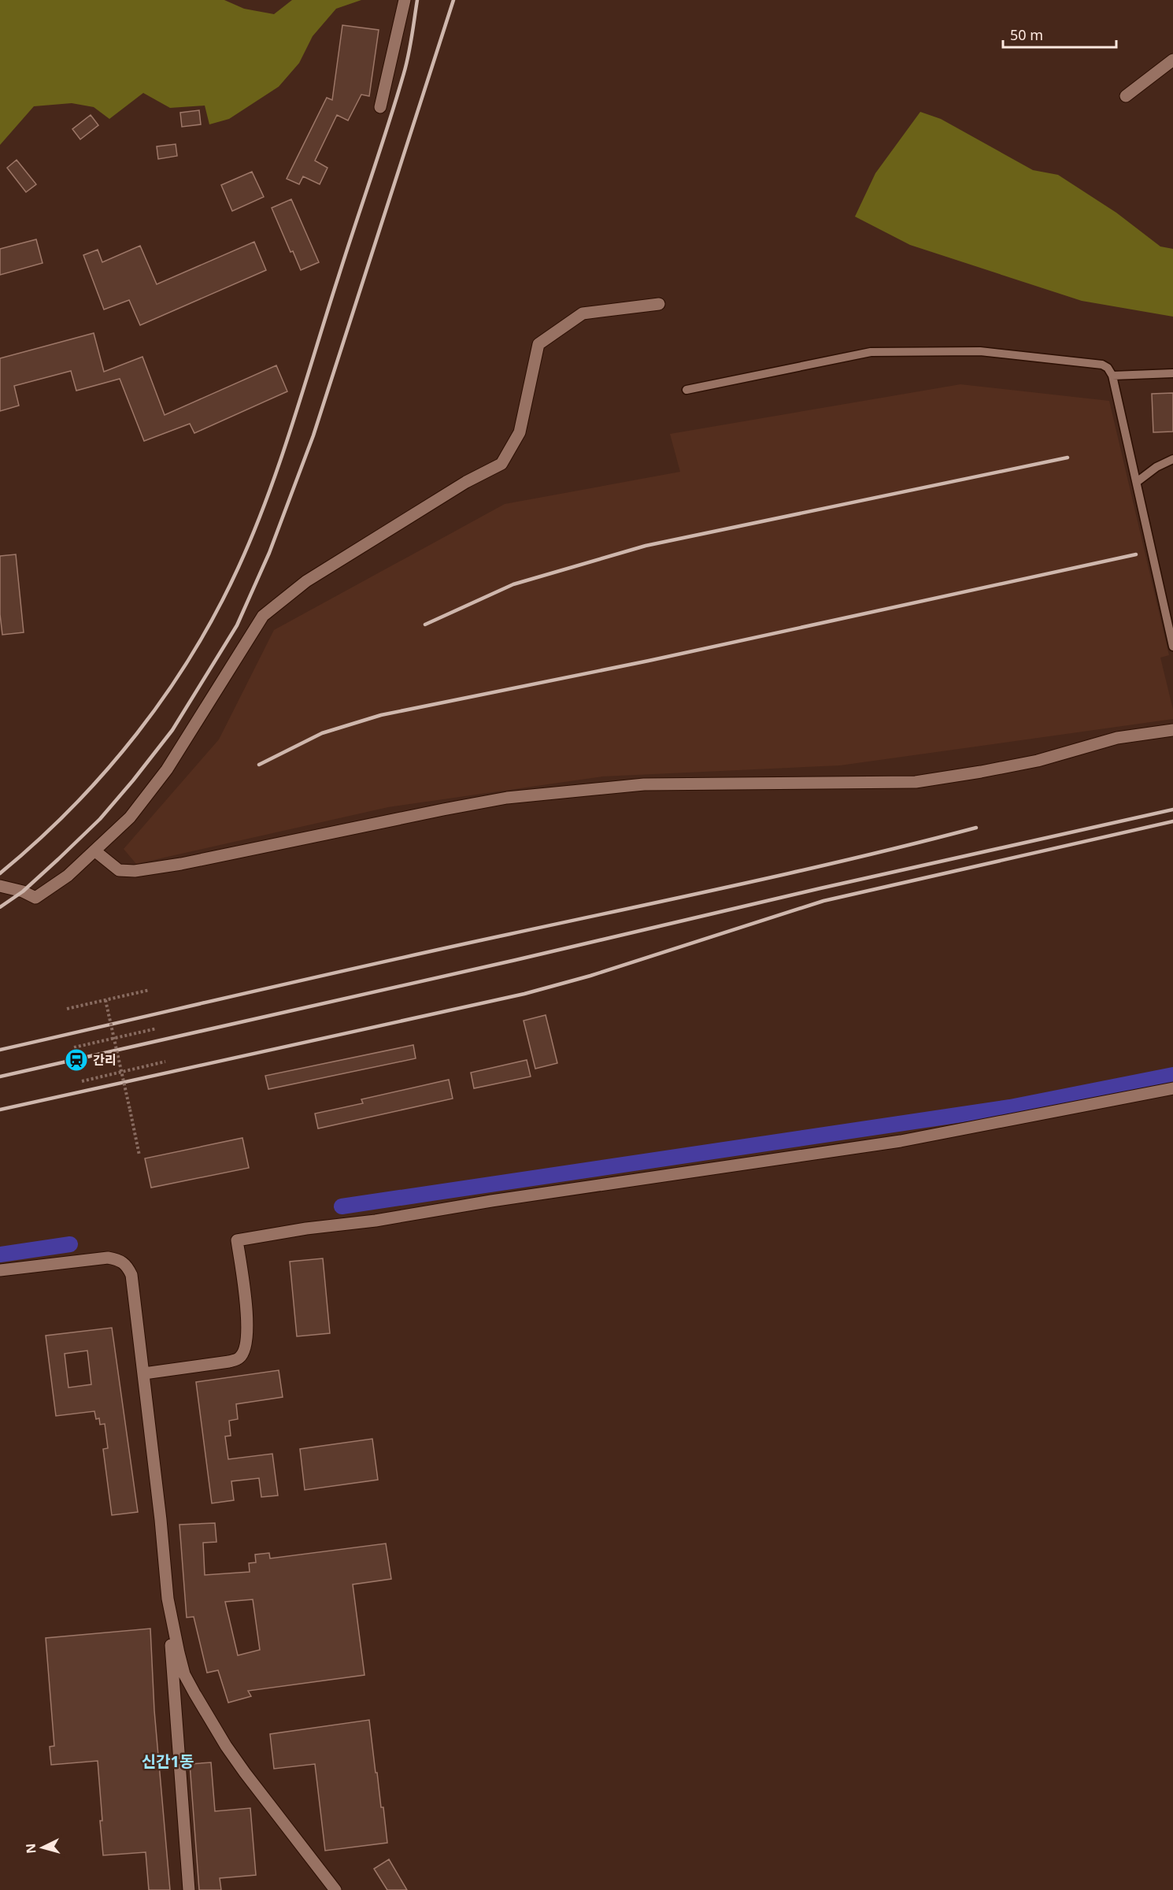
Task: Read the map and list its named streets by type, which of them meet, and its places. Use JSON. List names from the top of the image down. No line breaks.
{"districts":["신간1동"],"places":{"station":["간리"]},"scale_bar":"50 m","north":"left"}
